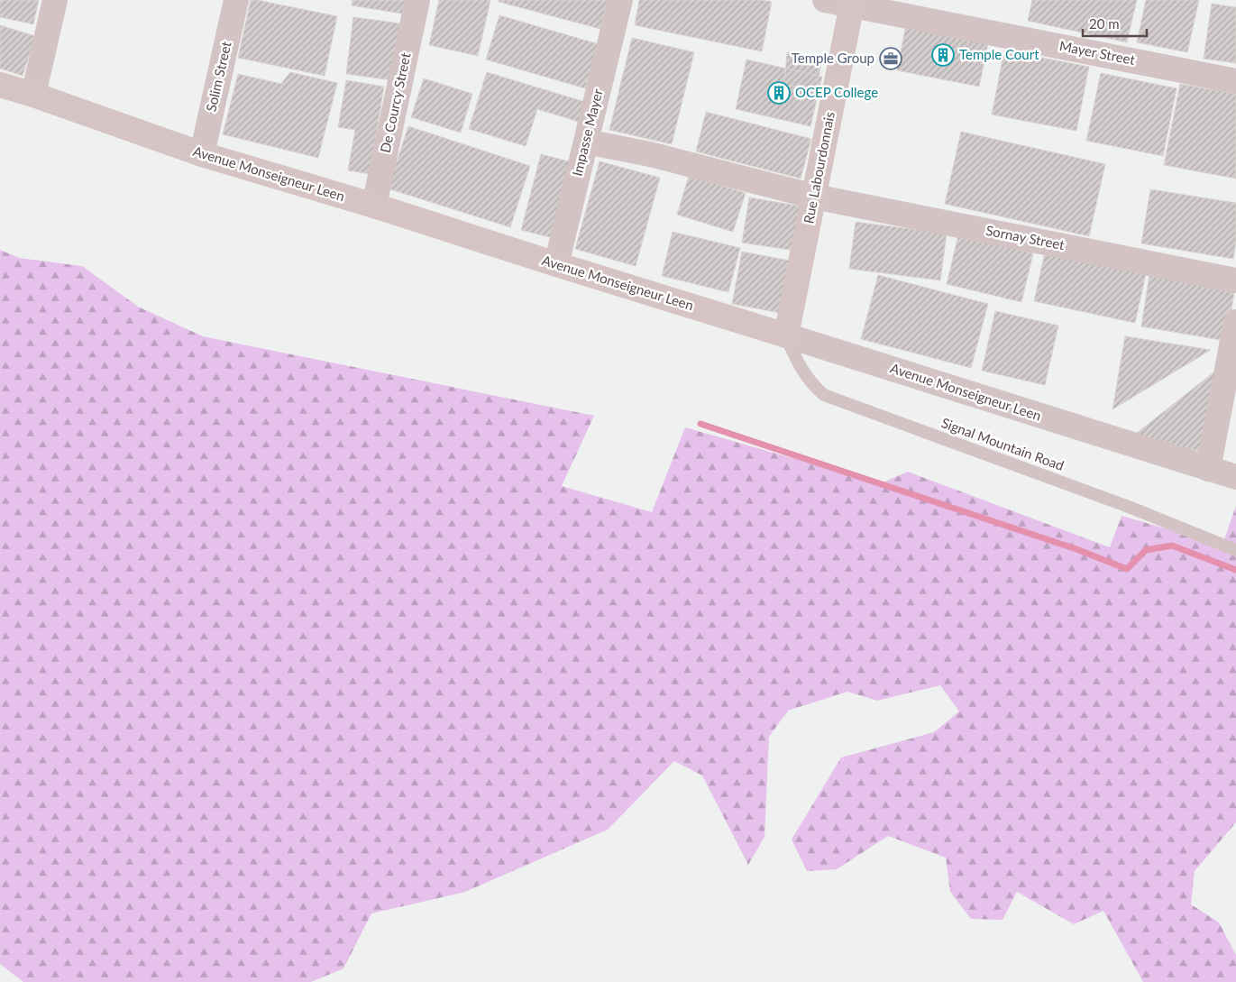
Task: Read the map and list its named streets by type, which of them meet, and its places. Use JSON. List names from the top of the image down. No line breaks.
{"streets":{"main road":["Rue Labourdonnais","Avenue Monseigneur Leen"],"street":["Mayer Street","Solim Street","De Courcy Street","Impasse Mayer","Sornay Street"],"lane":["Signal Mountain Road"]},"crossings":[["Mayer Street","Rue Labourdonnais"],["Solim Street","Avenue Monseigneur Leen"],["De Courcy Street","Avenue Monseigneur Leen"],["Impasse Mayer","Avenue Monseigneur Leen"],["Impasse Mayer","Sornay Street"],["Rue Labourdonnais","Avenue Monseigneur Leen"],["Rue Labourdonnais","Sornay Street"],["Rue Labourdonnais","Signal Mountain Road"],["Avenue Monseigneur Leen","Signal Mountain Road"]],"places":{"building":["Temple Court","OCEP College"],"office":["Temple Group"]},"scale_bar":"20 m"}
